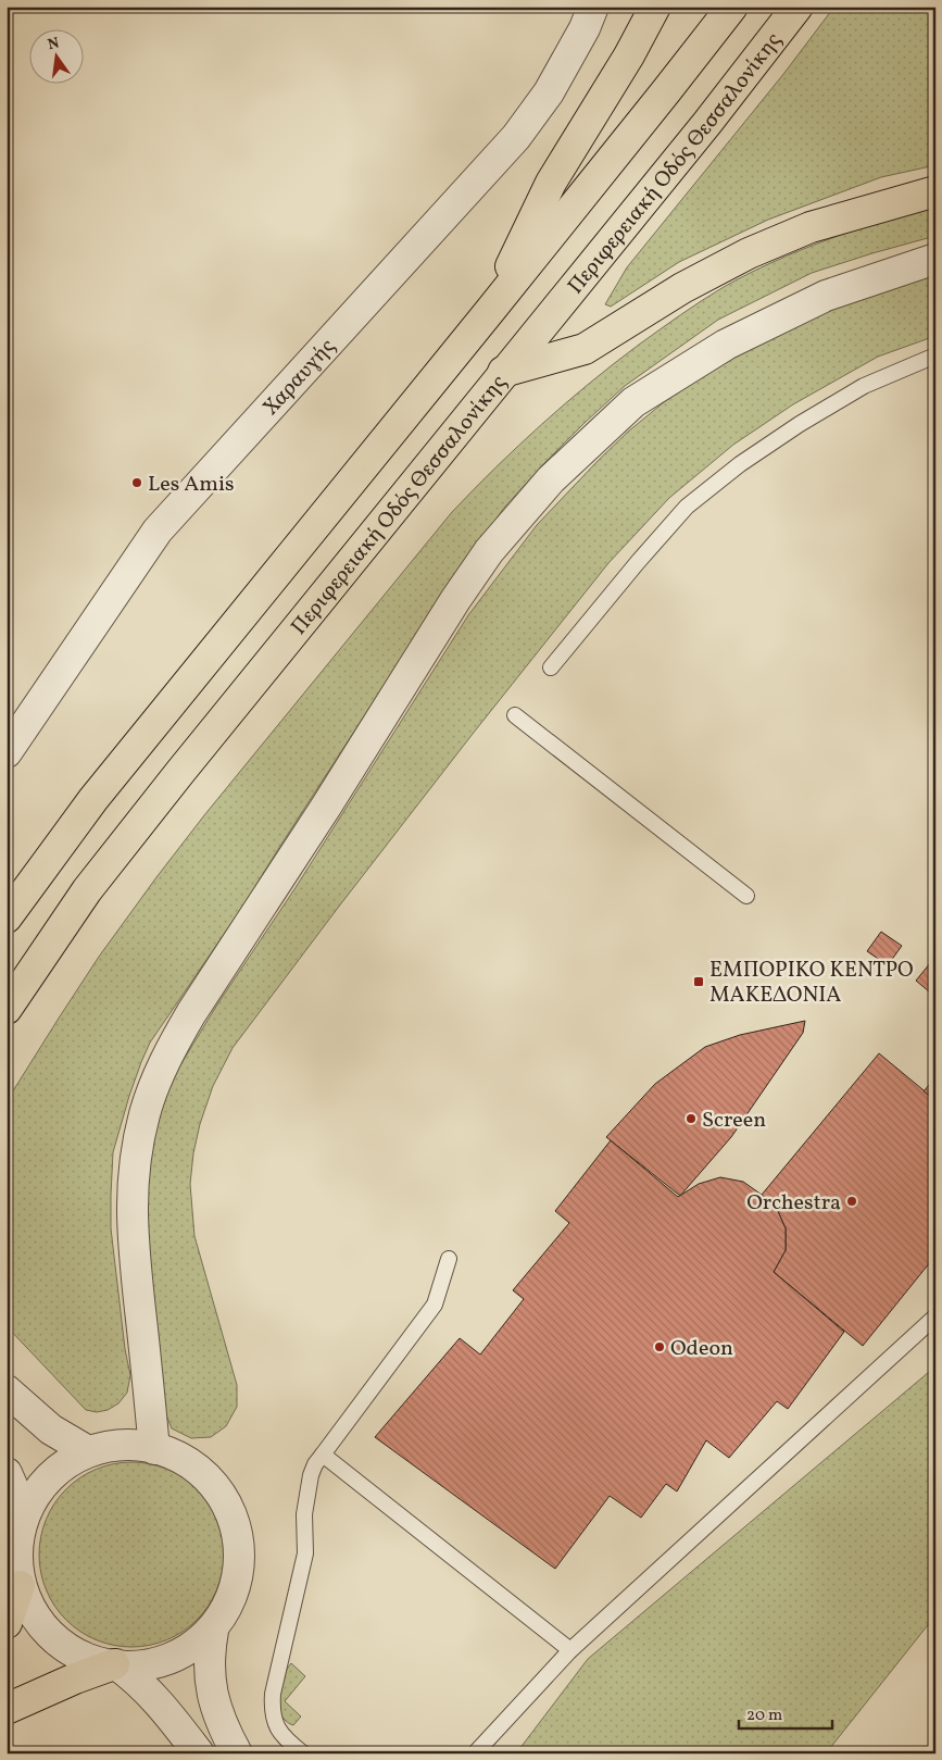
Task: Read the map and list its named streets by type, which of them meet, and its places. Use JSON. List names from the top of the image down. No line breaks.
{"streets":{"highway":["Περιφερειακή Οδός Θεσσαλονίκης"],"street":["Χαραυγής"]},"places":{"other":["Les Amis","Screen","Orchestra","Odeon"],"transit":["ΕΜΠΟΡΙΚΟ ΚΕΝΤΡΟ ΜΑΚΕΔΟΝΙΑ"]},"scale_bar":"20 m","north":"top"}
